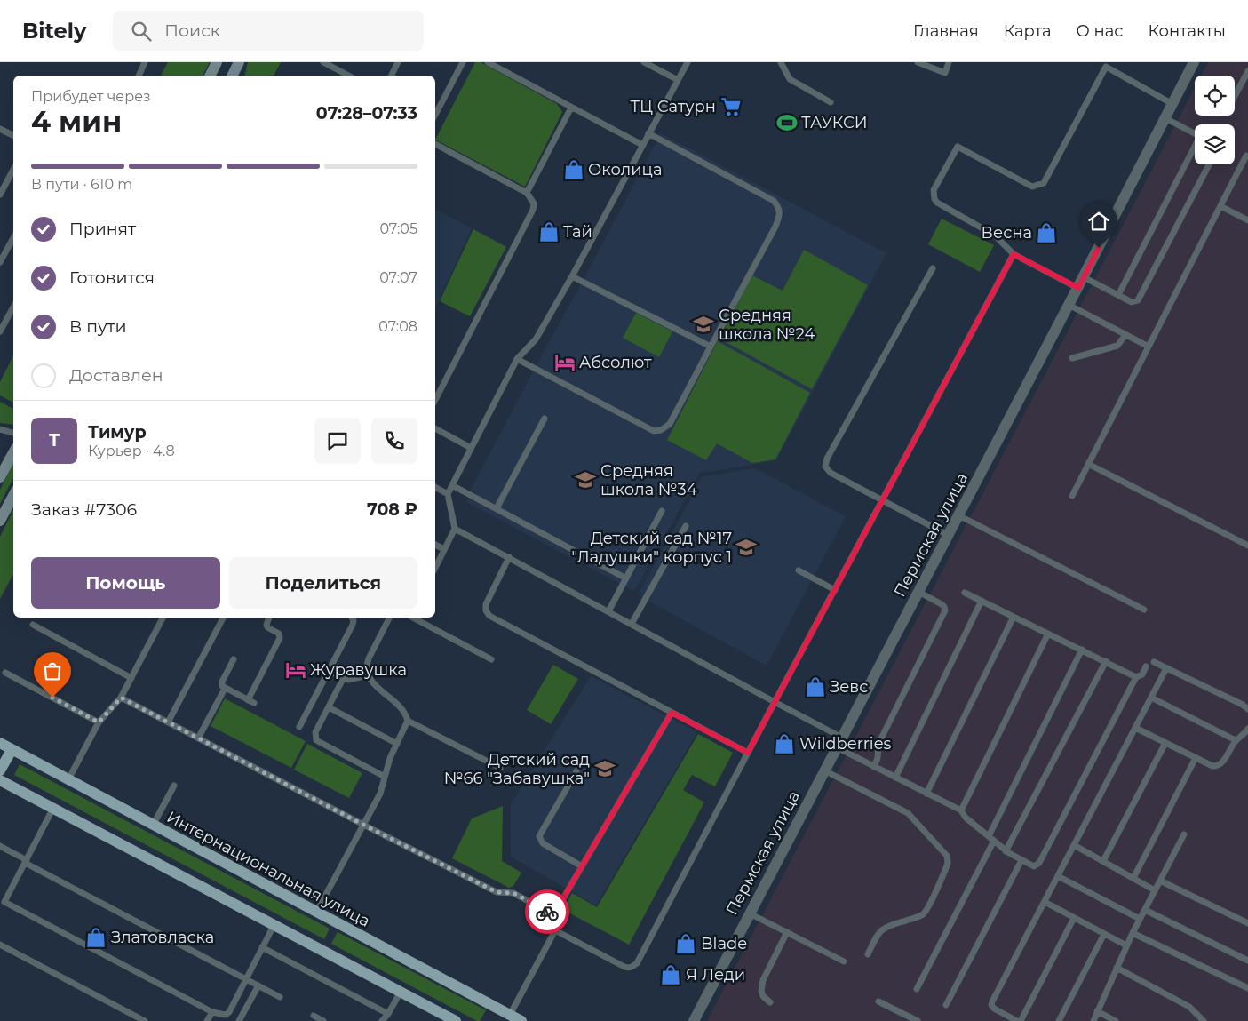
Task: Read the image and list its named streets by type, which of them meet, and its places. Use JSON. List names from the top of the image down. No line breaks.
{"streets":{"main road":["Интернациональная улица"],"street":["Пермская улица"]},"places":{"supermarket":["ТЦ Сатурн"],"sports":["ТАУКСИ"],"shop":["Околица","Тай","Весна","Зевс","Wildberries","Златовласка","Blade","Я Леди"],"school or university":["Средняя школа №24","Средняя школа №34","Детский сад №17 \"Ладушки\" корпус 1","Детский сад №66 \"Забавушка\""],"hotel":["Абсолют","Журавушка"]},"page":{"header":"Bitely","search":"Поиск","nav":["Главная","Карта","О нас","Контакты"],"heading":["4 мин","Прибудет через","07:28–07:33"],"panel":["Тимур","Курьер · 4.8","Заказ #7306","708 ₽"],"bar":"В пути · 610 m","list":[["Принят","07:05"],["Готовится","07:07"],["В пути","07:08"],"Доставлен"],"round":"Т","buttons":["Помощь","Поделиться"]}}
